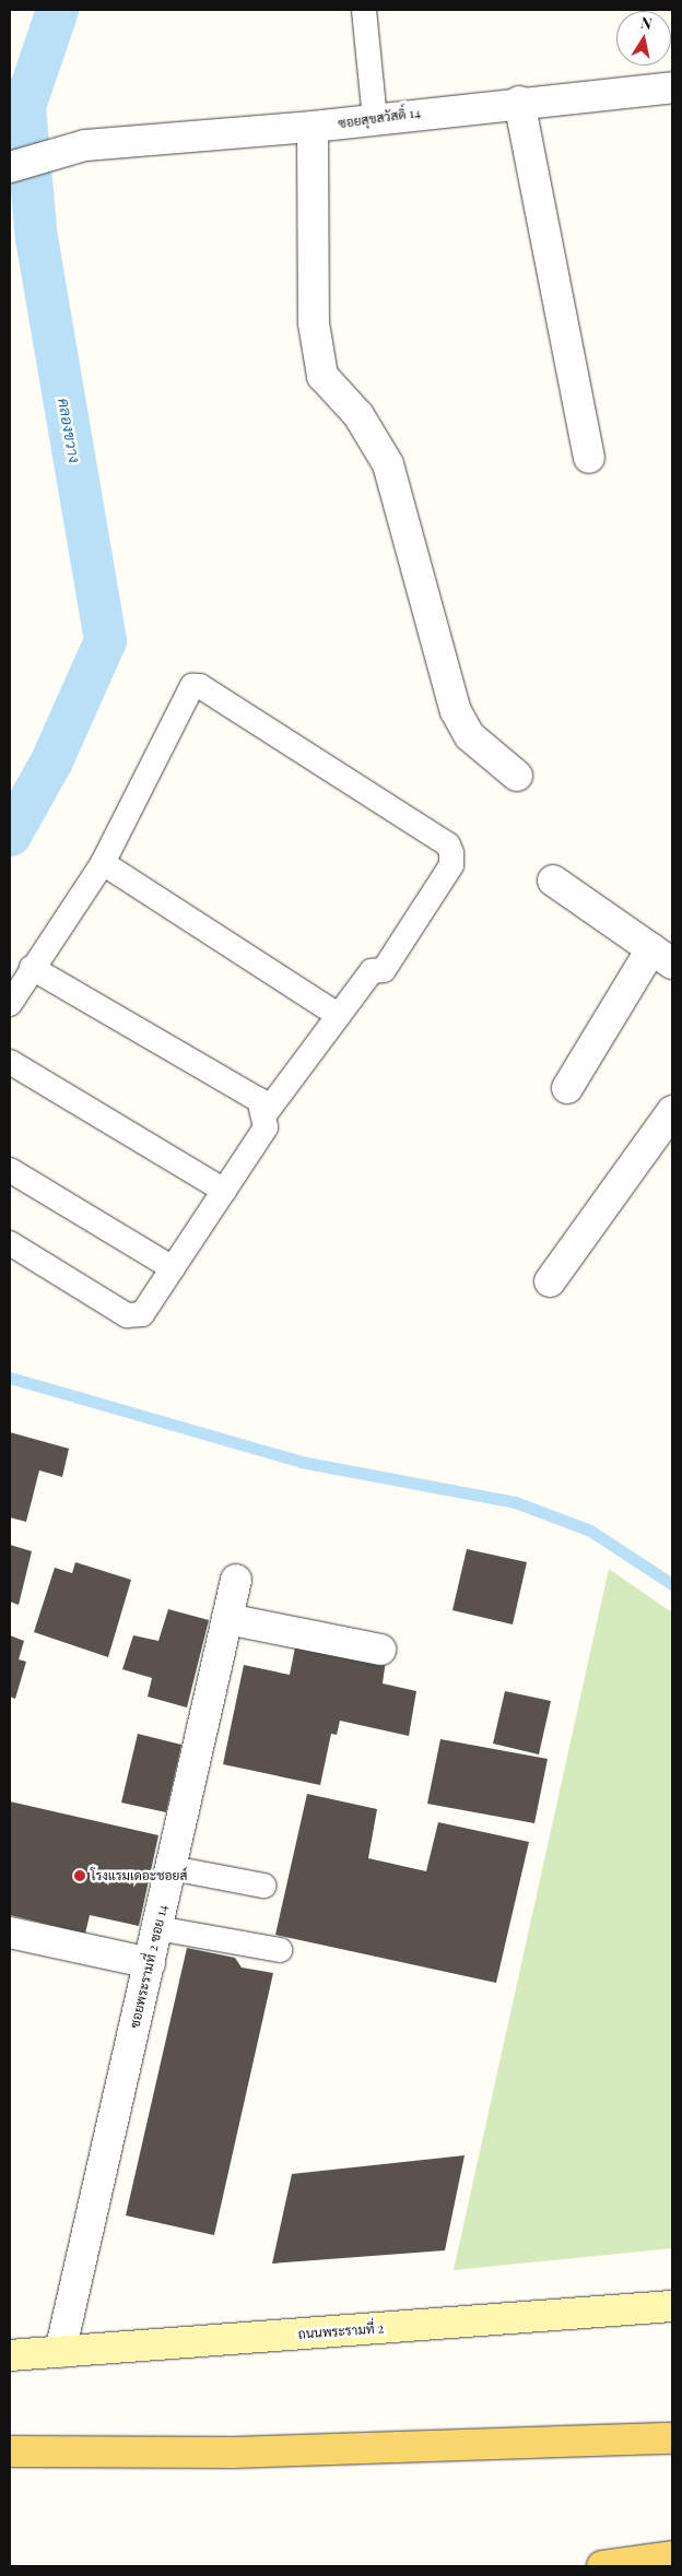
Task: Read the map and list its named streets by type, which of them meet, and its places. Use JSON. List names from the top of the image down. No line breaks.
{"streets":{"main road":["ถนนพระรามที่ 2"],"street":["ซอยสุขสวัสดิ์ 14","ซอยพระรามที่ 2 ซอย 14"]},"crossings":[["ซอยพระรามที่ 2 ซอย 14","ถนนพระรามที่ 2"]],"water":["คลองขวาง"],"places":["โรงแรมเดอะชอยส์"],"north":"top"}
